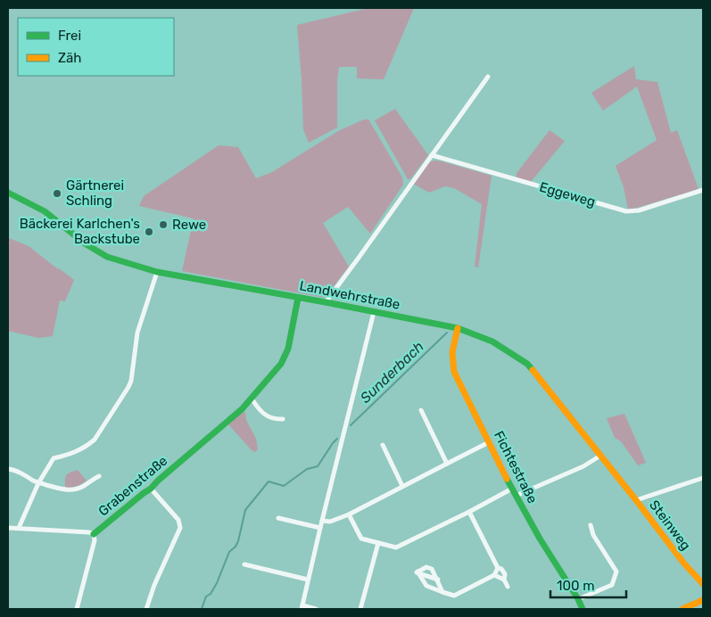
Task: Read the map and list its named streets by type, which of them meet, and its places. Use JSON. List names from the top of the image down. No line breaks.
{"streets":{"street":["Eggeweg","Landwehrstraße","Fichtestraße","Grabenstraße","Steinweg"]},"crossings":[["Landwehrstraße","Fichtestraße"],["Landwehrstraße","Grabenstraße"],["Landwehrstraße","Steinweg"]],"water":["Sunderbach"],"places":["Gärtnerei Schling","Rewe","Bäckerei Karlchen's Backstube"],"legend":["Frei","Zäh"],"scale_bar":"100 m"}
